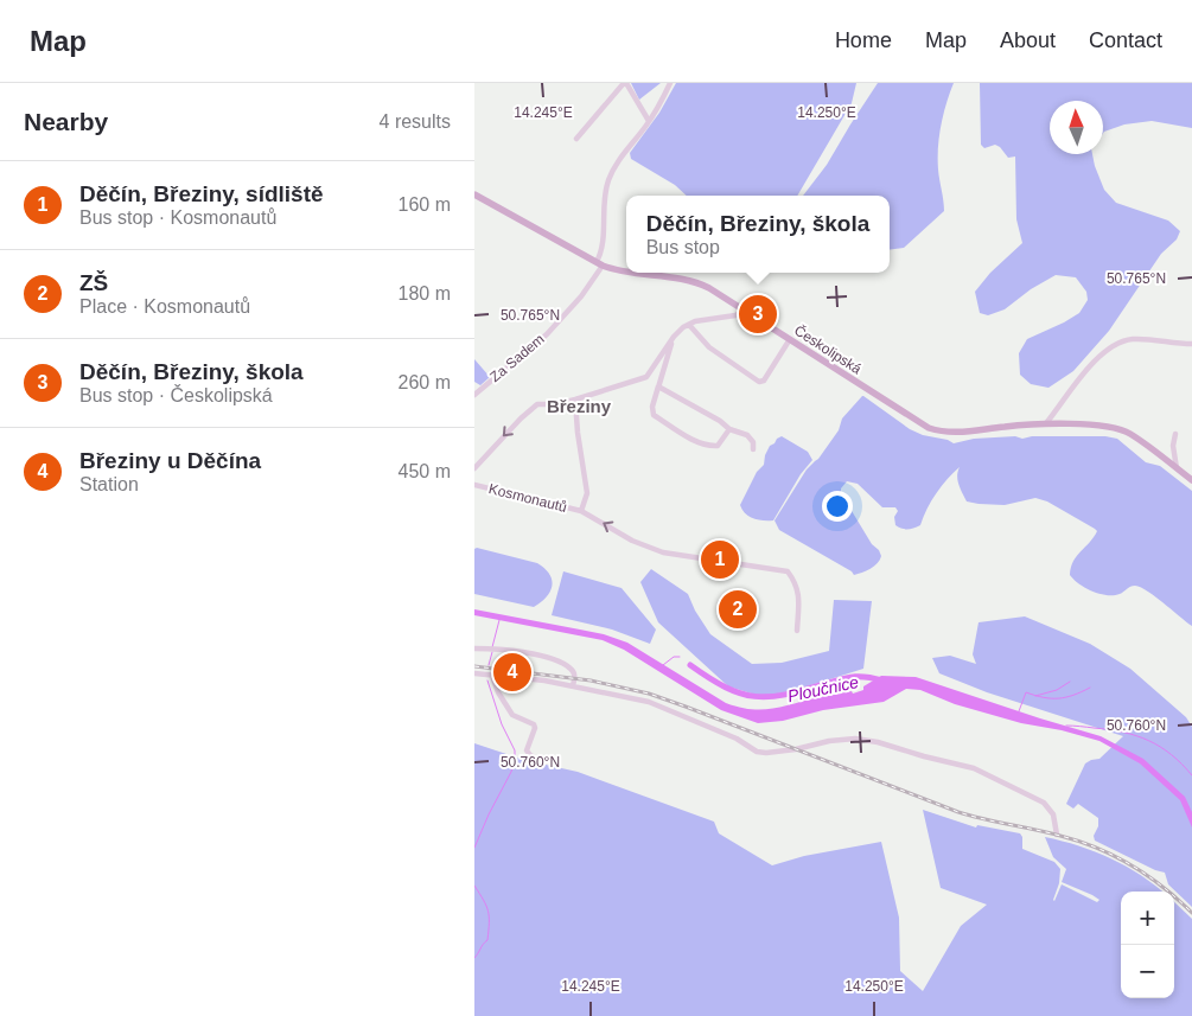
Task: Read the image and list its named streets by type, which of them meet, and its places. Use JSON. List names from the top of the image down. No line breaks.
{"streets":{"main road":["Českolipská"],"street":["Za Sadem","Kosmonautů"]},"crossings":[["Českolipská","Za Sadem"]],"one_way":["Kosmonautů"],"districts":["Březiny"],"water":["Ploučnice"],"north":"top","page":{"header":"Map","nav":["Home","Map","About","Contact"],"heading":["Nearby","4 results"],"list":[{"mark":"1","name":"Děčín, Březiny, sídliště","note":"Bus stop · Kosmonautů","value":"160 m"},{"mark":"2","name":"ZŠ","note":"Place · Kosmonautů","value":"180 m"},{"mark":"3","name":"Děčín, Březiny, škola","note":"Bus stop · Českolipská","value":"260 m"},{"mark":"4","name":"Březiny u Děčína","note":"Station","value":"450 m"}],"popup":["Děčín, Březiny, škola","Bus stop"],"pins":["3","1","2","4"],"map_buttons":["+","−"]},"coordinates":["14.245°E","14.250°E","50.765°N","50.760°N"]}
